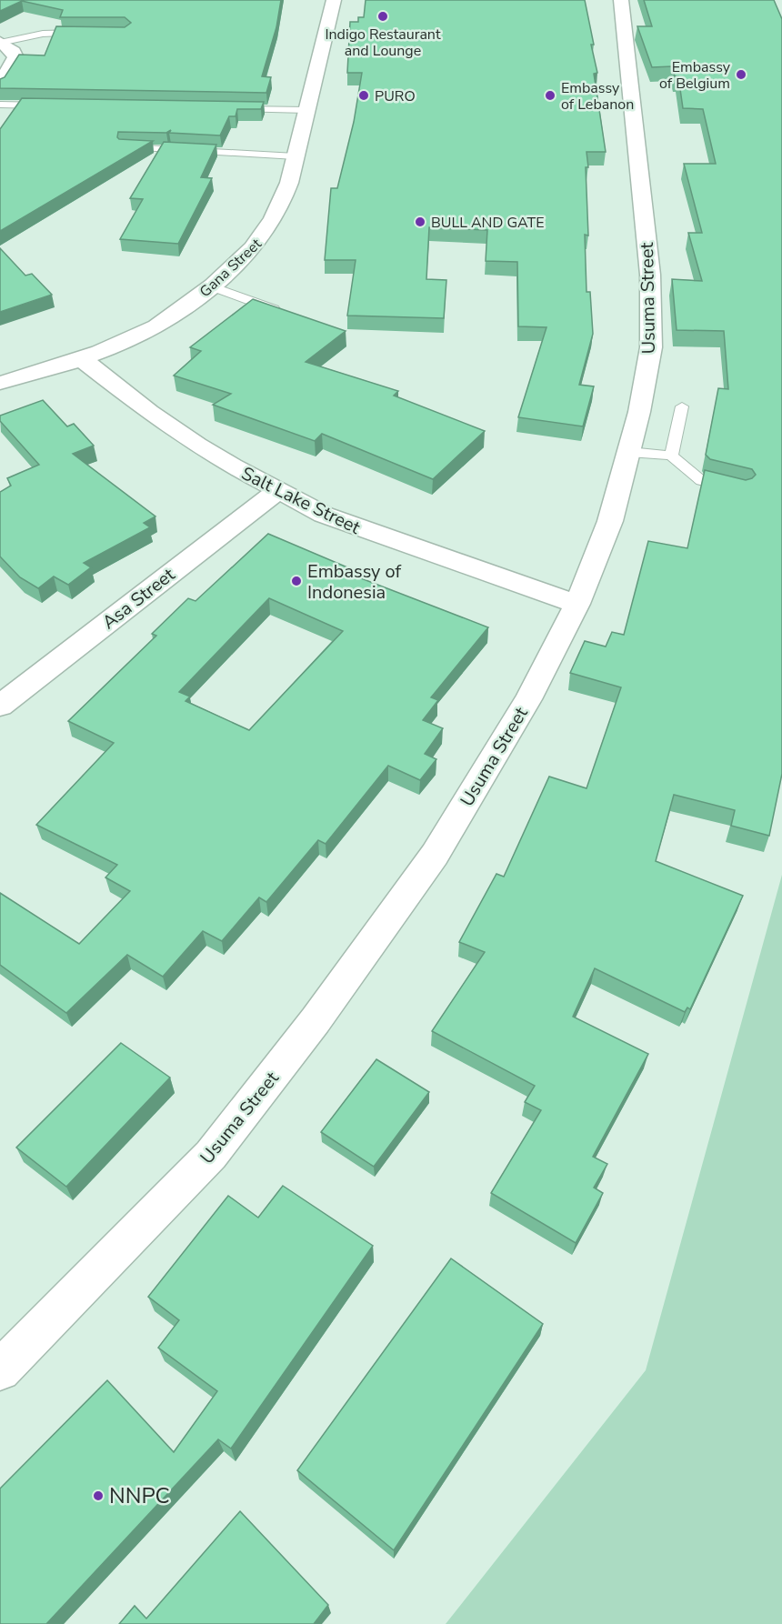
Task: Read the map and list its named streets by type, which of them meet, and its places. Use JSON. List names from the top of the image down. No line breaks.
{"streets":{"street":["Gana Street","Usuma Street","Salt Lake Street","Asa Street"]},"crossings":[["Gana Street","Salt Lake Street"],["Usuma Street","Salt Lake Street"],["Salt Lake Street","Asa Street"]],"places":["Indigo Restaurant and Lounge","Embassy of Belgium","PURO","Embassy of Lebanon","BULL AND GATE","Embassy of Indonesia","NNPC"]}
